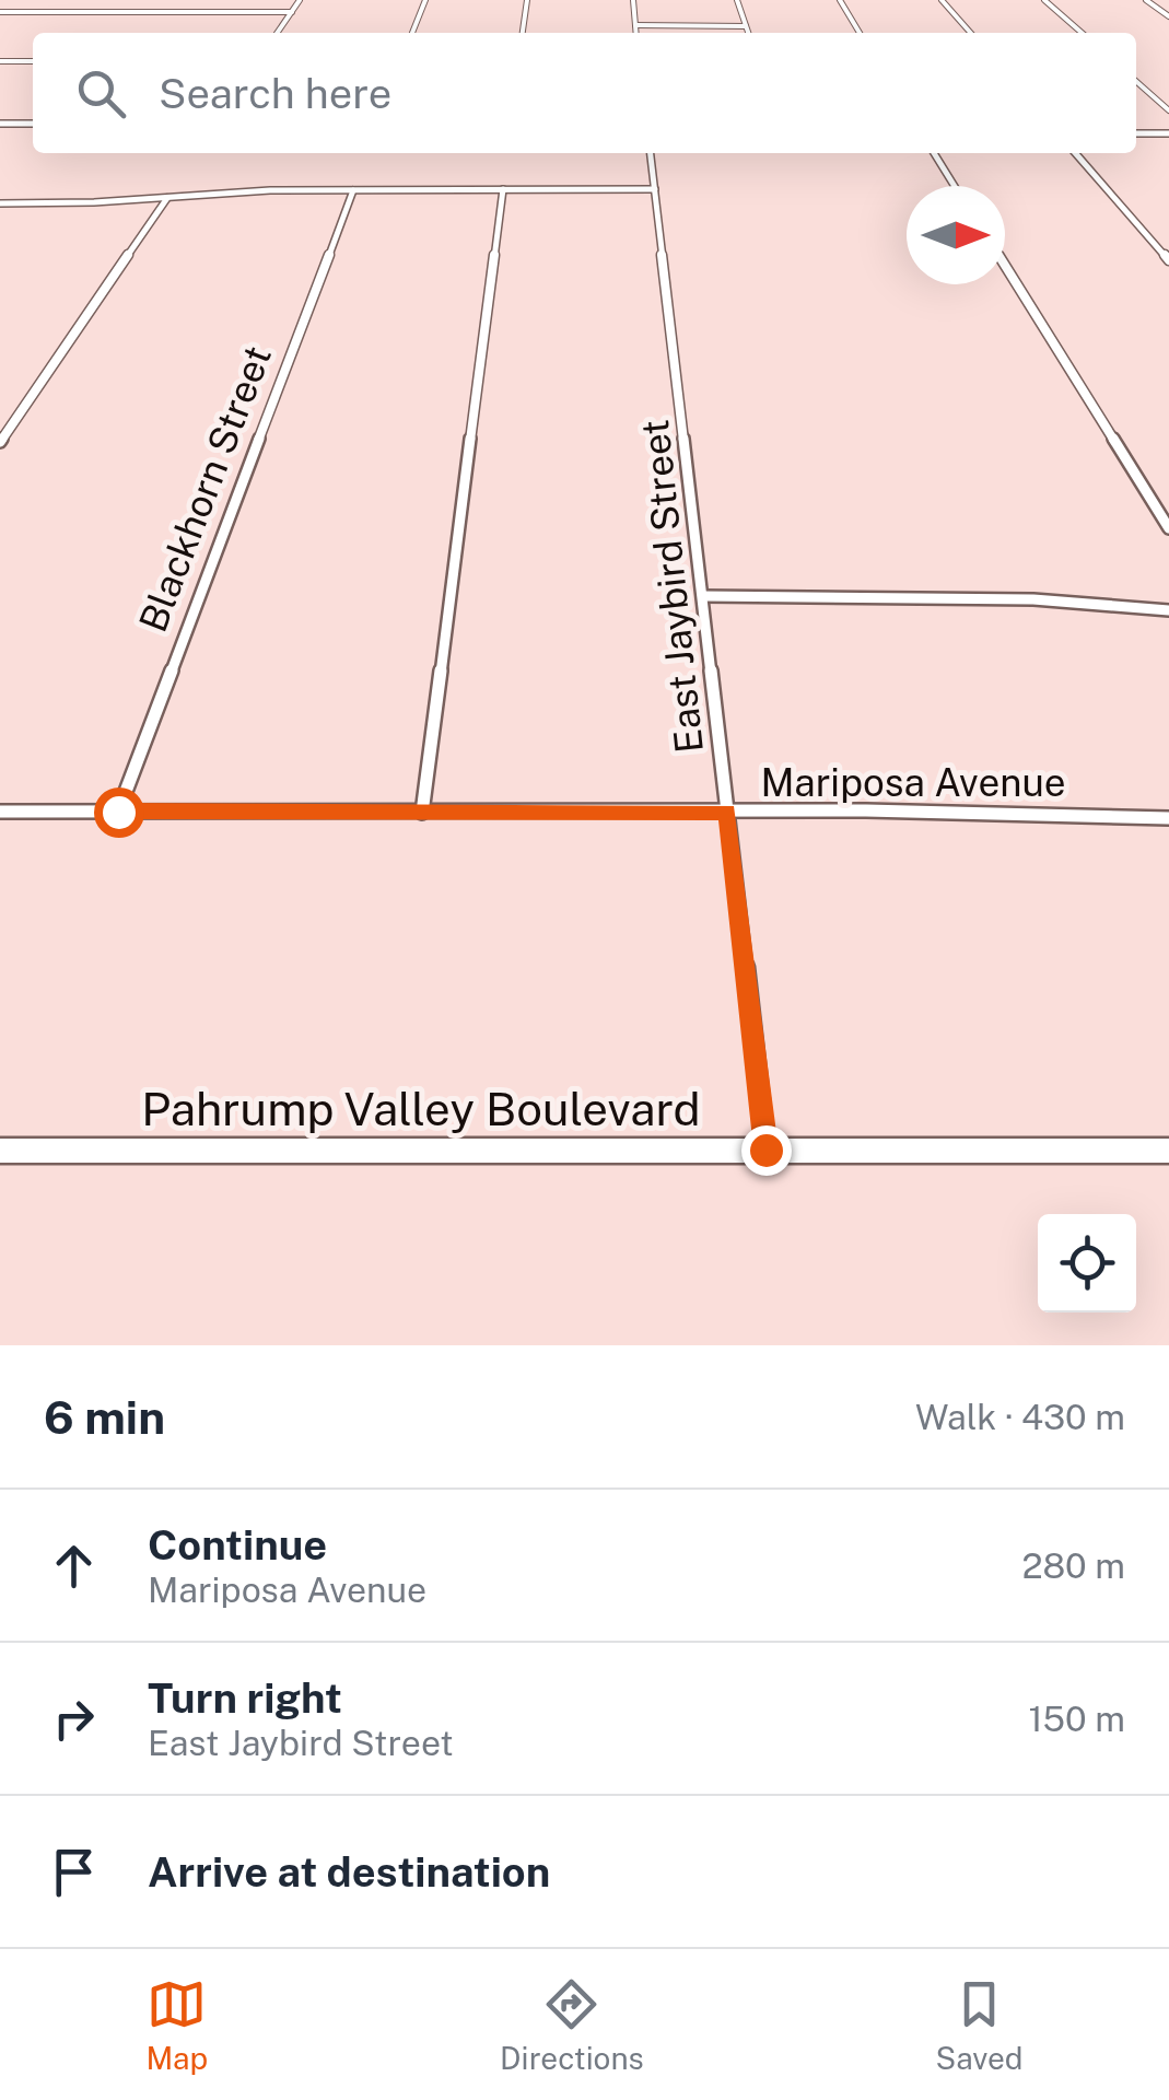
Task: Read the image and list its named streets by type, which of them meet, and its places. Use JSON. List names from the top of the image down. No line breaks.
{"streets":{"main road":["Pahrump Valley Boulevard"],"street":["Blackhorn Street","East Jaybird Street","Mariposa Avenue"]},"crossings":[["Blackhorn Street","Mariposa Avenue"],["East Jaybird Street","Mariposa Avenue"],["East Jaybird Street","Pahrump Valley Boulevard"]],"north":"right","page":{"search":"Search here","heading":["6 min","Walk · 430 m"],"list":[["Continue","Mariposa Avenue","280 m"],["Turn right","East Jaybird Street","150 m"],"Arrive at destination"],"nav":["Map","Directions","Saved"]}}
